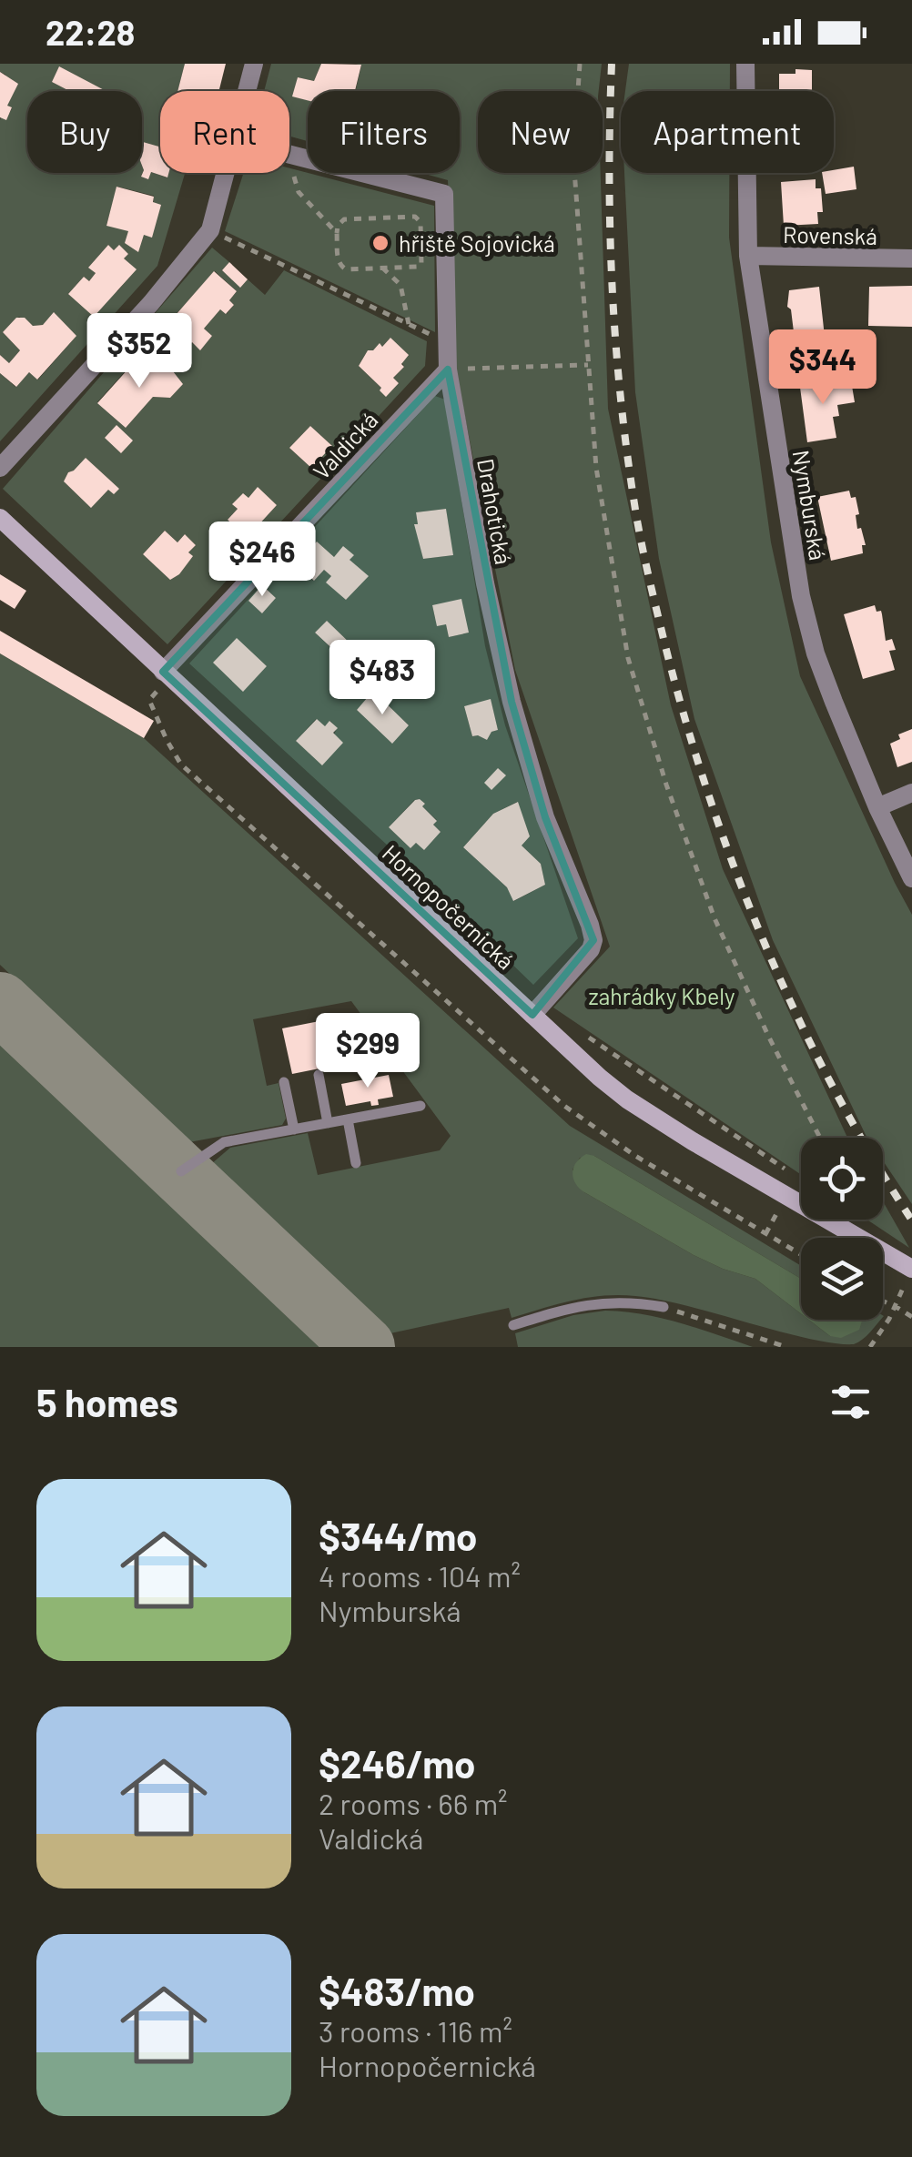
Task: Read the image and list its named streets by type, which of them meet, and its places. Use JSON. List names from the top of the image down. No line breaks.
{"streets":{"street":["Rovenská","Valdická","Nymburská","Drahotická","Hornopočernická"]},"crossings":[["Rovenská","Nymburská"],["Valdická","Drahotická"],["Valdická","Hornopočernická"],["Drahotická","Hornopočernická"]],"parks":["zahrádky Kbely"],"places":["hřiště Sojovická"],"page":{"status":"22:28","chip":["Buy","Rent","Filters","New","Apartment"],"price":["$352","$344","$246","$483","$299"],"heading":"5 homes","list":[{"name":"$344/mo","note":"4 rooms · 104 m² · Nymburská"},{"name":"$246/mo","note":"2 rooms · 66 m² · Valdická"},{"name":"$483/mo","note":"3 rooms · 116 m² · Hornopočernická"}]}}
